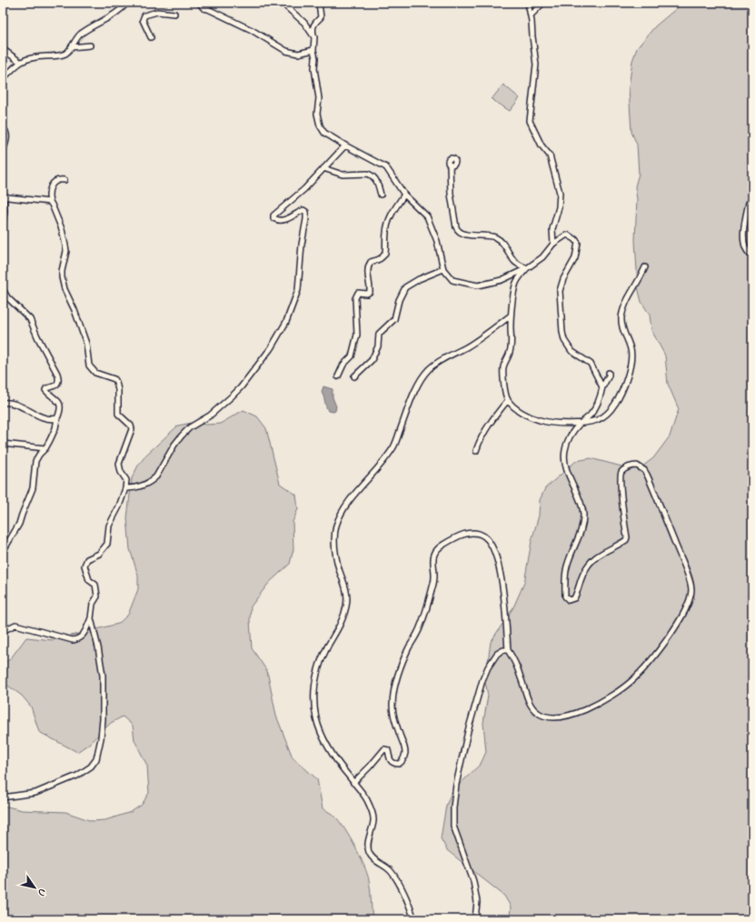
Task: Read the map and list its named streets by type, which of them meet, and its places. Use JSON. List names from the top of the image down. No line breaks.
{"north":"bottom right"}
